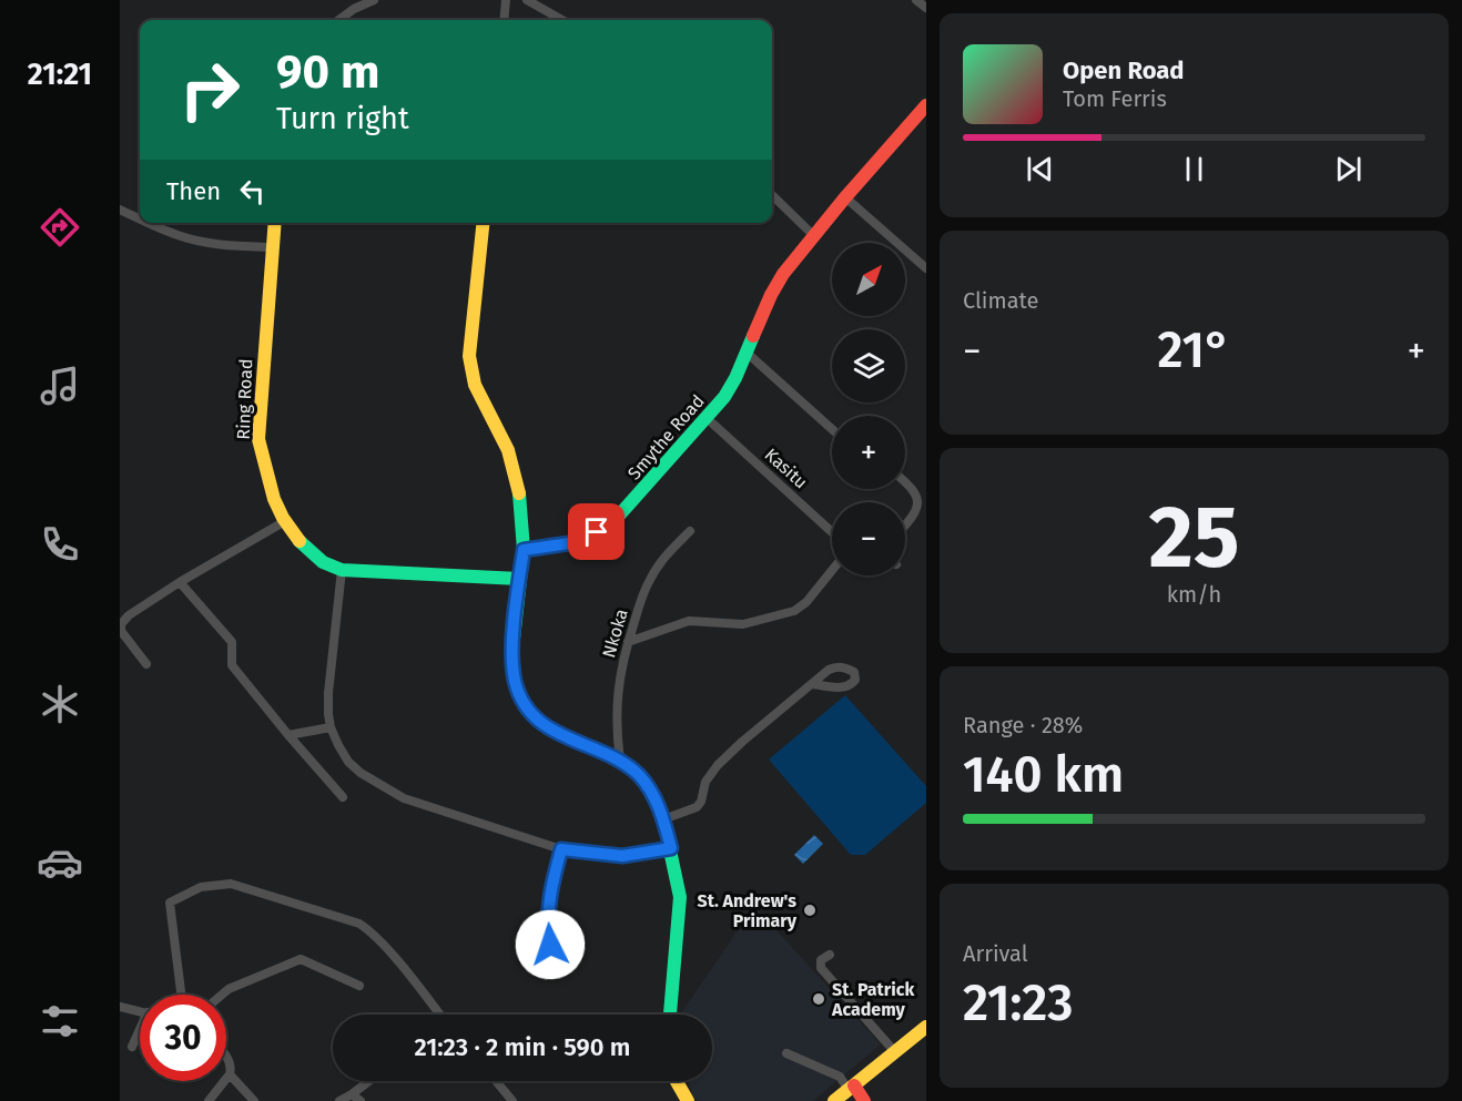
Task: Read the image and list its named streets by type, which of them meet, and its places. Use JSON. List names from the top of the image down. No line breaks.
{"streets":{"main road":["Ring Road","Smythe Road"],"street":["Kasitu","Nkoka"]},"crossings":[["Smythe Road","Kasitu"]],"places":["St. Andrew's Primary","St. Patrick Academy"],"north":"top right","page":{"tabs":"21:21","turn":["90 m","Turn right"],"song":["Open Road","Tom Ferris"],"then":"Then","tile":["Climate",["25","km/h"],["Range · 28%","140 km"],["Arrival","21:23"]],"map_buttons":["+","−"],"heat":["−","21°","+"],"limit":"30","trip":"21:23 · 2 min · 590 m"}}
